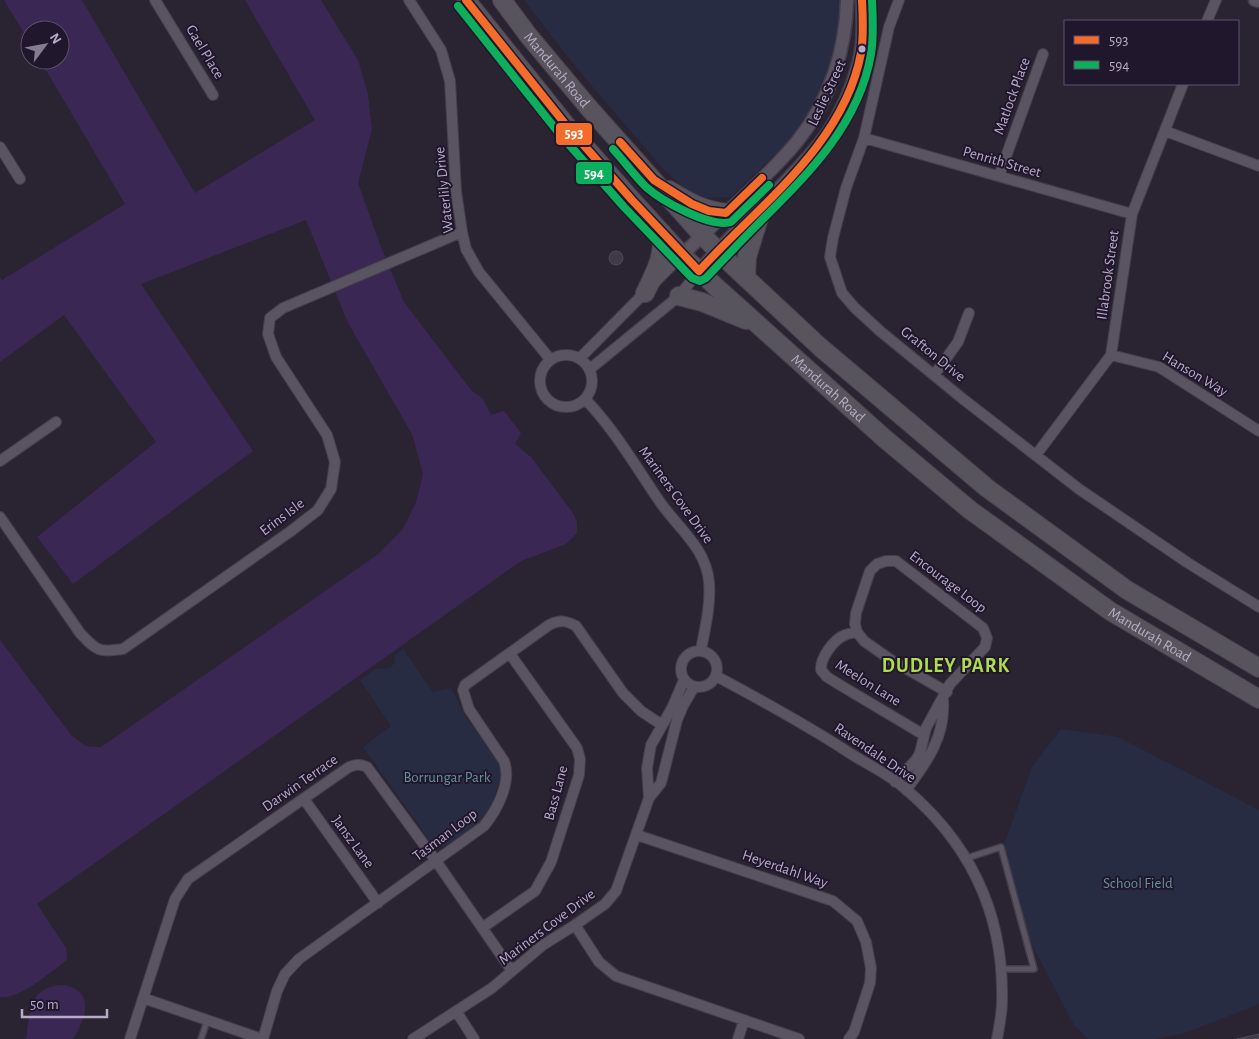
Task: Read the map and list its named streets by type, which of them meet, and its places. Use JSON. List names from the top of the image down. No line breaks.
{"streets":{"highway":["Mandurah Road"],"street":["Gael Place","Leslie Street","Matlock Place","Penrith Street","Waterlily Drive","Illabrook Street","Grafton Drive","Hanson Way","Mariners Cove Drive","Erins Isle","Encourage Loop","Meelon Lane","Ravendale Drive","Darwin Terrace","Bass Lane","Tasman Loop","Jansz Lane","Heyerdahl Way"]},"crossings":[["Mandurah Road","Leslie Street"],["Matlock Place","Penrith Street"],["Penrith Street","Illabrook Street"],["Penrith Street","Grafton Drive"],["Waterlily Drive","Mariners Cove Drive"],["Waterlily Drive","Erins Isle"],["Illabrook Street","Grafton Drive"],["Illabrook Street","Hanson Way"],["Mariners Cove Drive","Ravendale Drive"],["Mariners Cove Drive","Darwin Terrace"],["Mariners Cove Drive","Tasman Loop"],["Mariners Cove Drive","Heyerdahl Way"],["Encourage Loop","Meelon Lane"],["Encourage Loop","Ravendale Drive"],["Darwin Terrace","Bass Lane"],["Darwin Terrace","Tasman Loop"],["Darwin Terrace","Jansz Lane"],["Bass Lane","Tasman Loop"],["Tasman Loop","Jansz Lane"]],"districts":["DUDLEY PARK"],"parks":["Borrungar Park","School Field"],"lines":["transit line 593","transit line 594"],"legend":["593","594"],"scale_bar":"50 m","north":"top right"}
